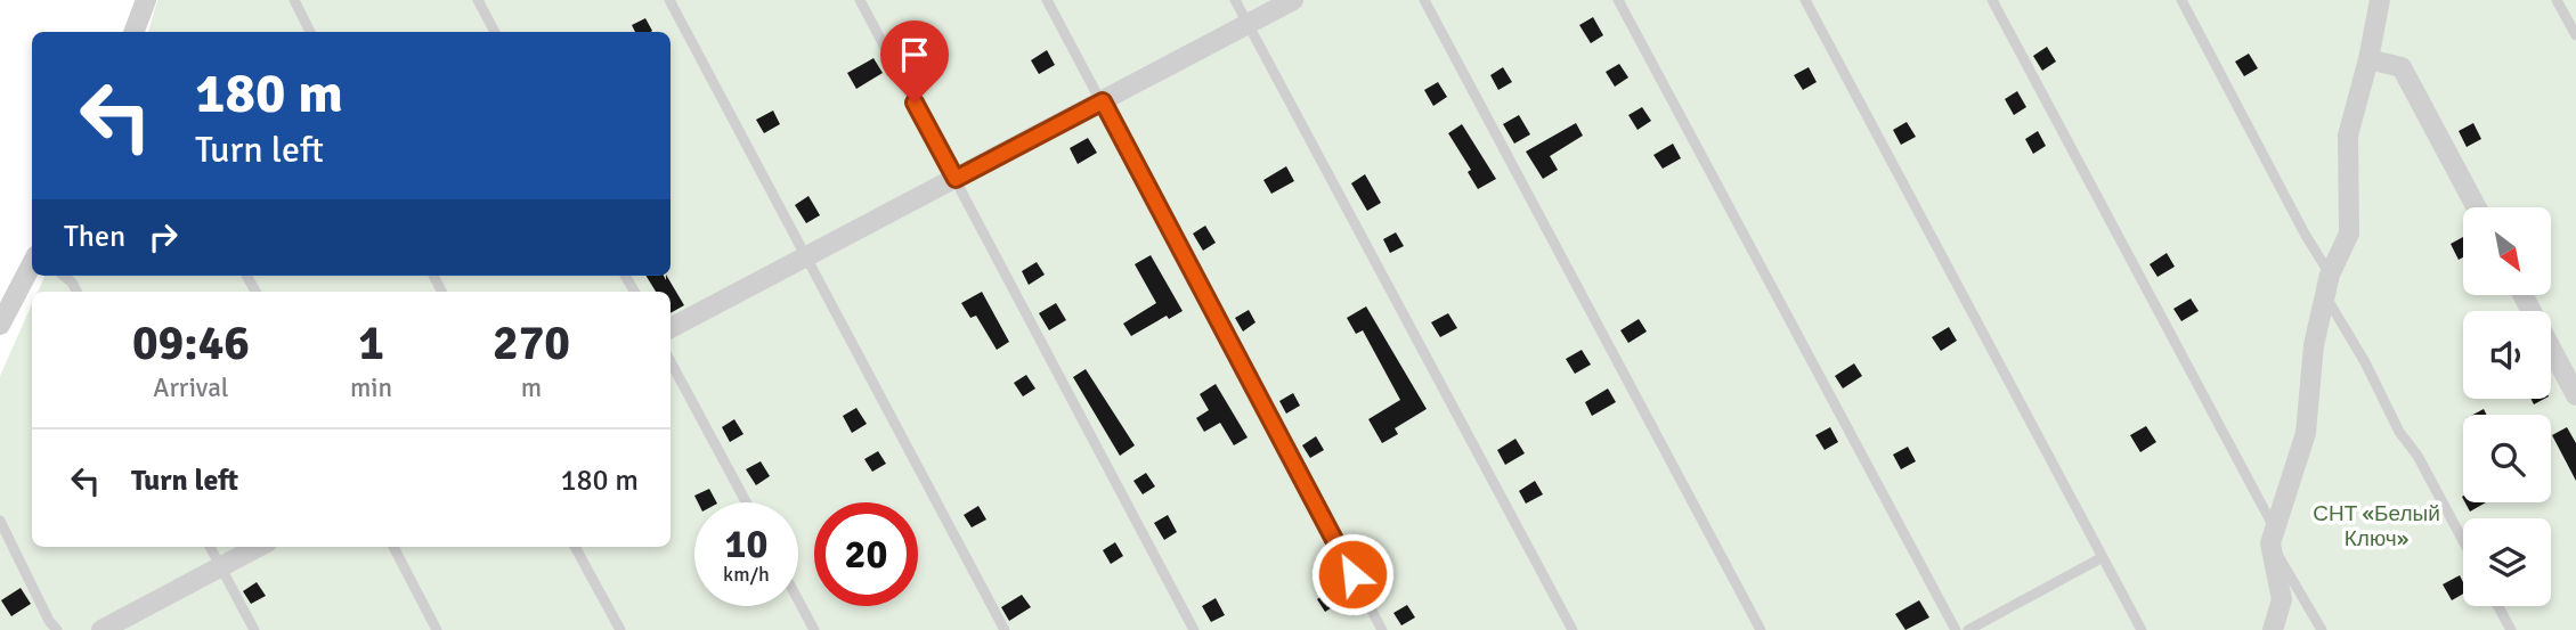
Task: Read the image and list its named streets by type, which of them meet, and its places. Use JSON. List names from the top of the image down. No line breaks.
{"parks":["СНТ «Белый Ключ»"],"north":"bottom right","page":{"turn":["180 m","Turn left"],"then":"Then","eta":["09:46","Arrival","1","min","270","m"],"list":[{"name":"Turn left","value":"180 m"}],"speed":"10 km/h","limit":"20"}}
